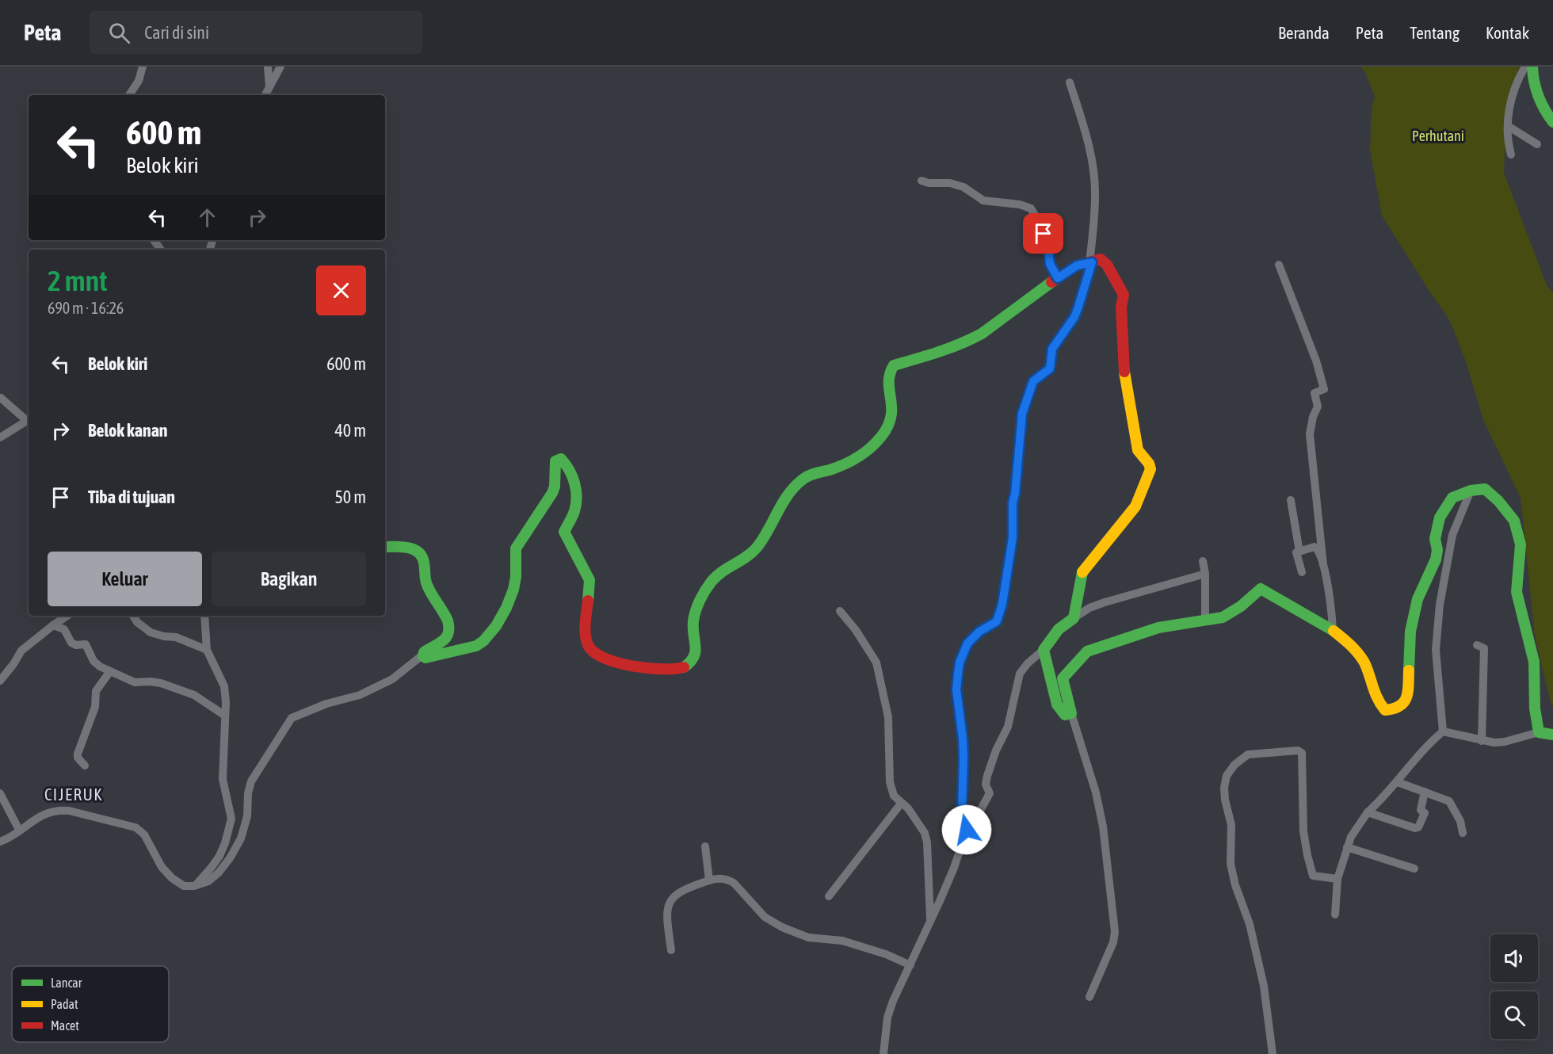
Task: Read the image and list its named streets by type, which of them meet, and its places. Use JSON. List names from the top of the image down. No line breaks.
{"districts":["CIJERUK"],"parks":["Perhutani"],"legend":["Lancar","Padat","Macet"],"page":{"header":"Peta","search":"Cari di sini","nav":["Beranda","Peta","Tentang","Kontak"],"turn":["600 m","Belok kiri"],"heading":["2 mnt","690 m · 16:26"],"list":[{"name":"Belok kiri","value":"600 m"},{"name":"Belok kanan","value":"40 m"},{"name":"Tiba di tujuan","value":"50 m"}],"buttons":["Keluar","Bagikan"]}}
